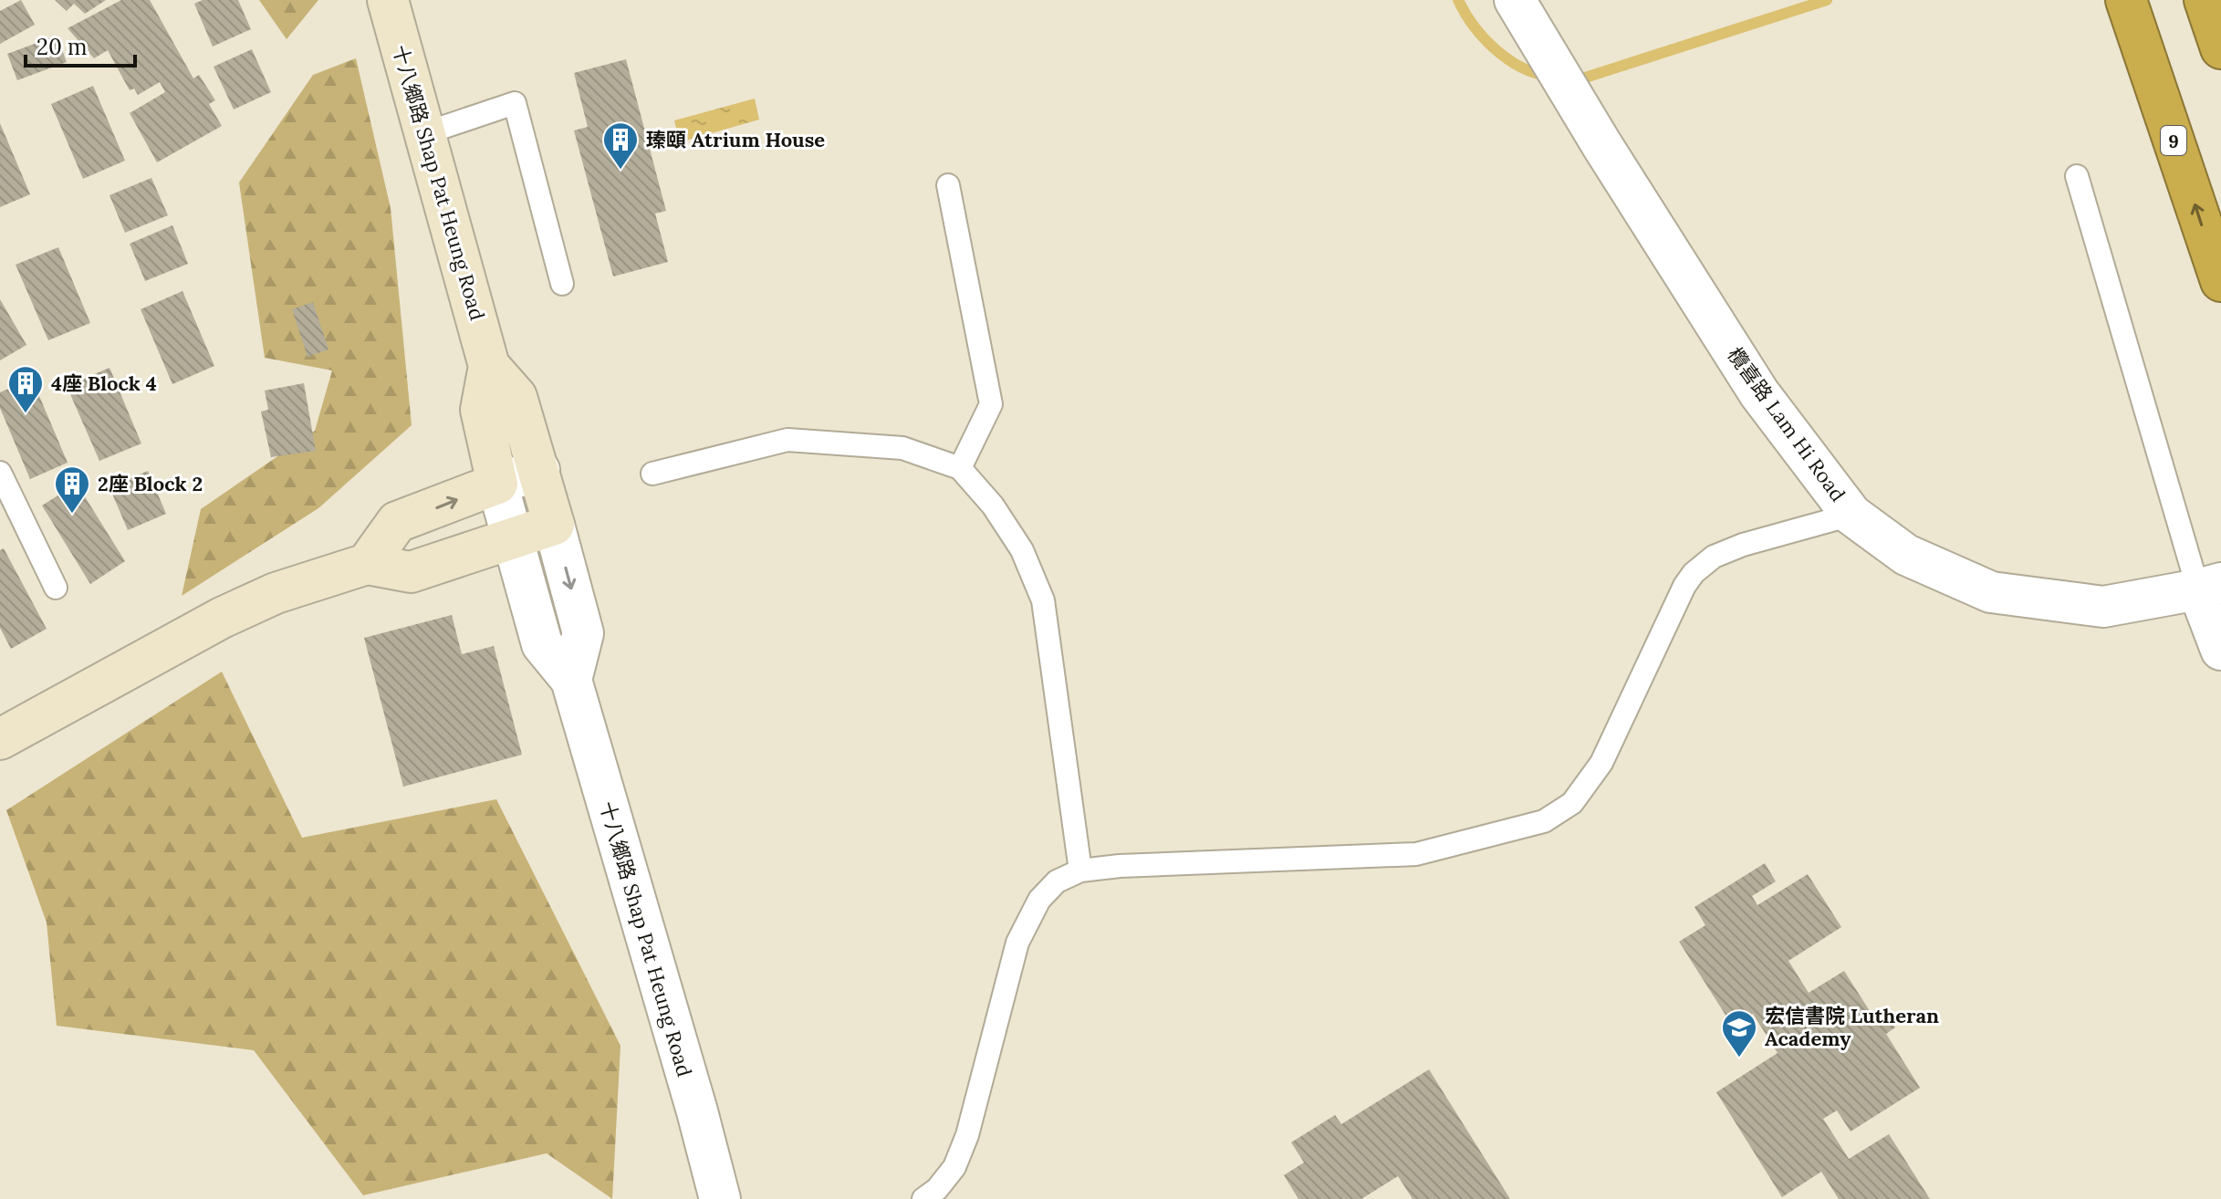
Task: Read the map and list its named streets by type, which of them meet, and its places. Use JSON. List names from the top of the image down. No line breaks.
{"streets":{"highway":["9"],"main road":["十八鄉路 Shap Pat Heung Road"],"street":["欖喜路 Lam Hi Road"]},"places":{"building":["瑧頤 Atrium House","4座 Block 4","2座 Block 2"],"school or university":["宏信書院 Lutheran Academy"]},"scale_bar":"20 m"}
